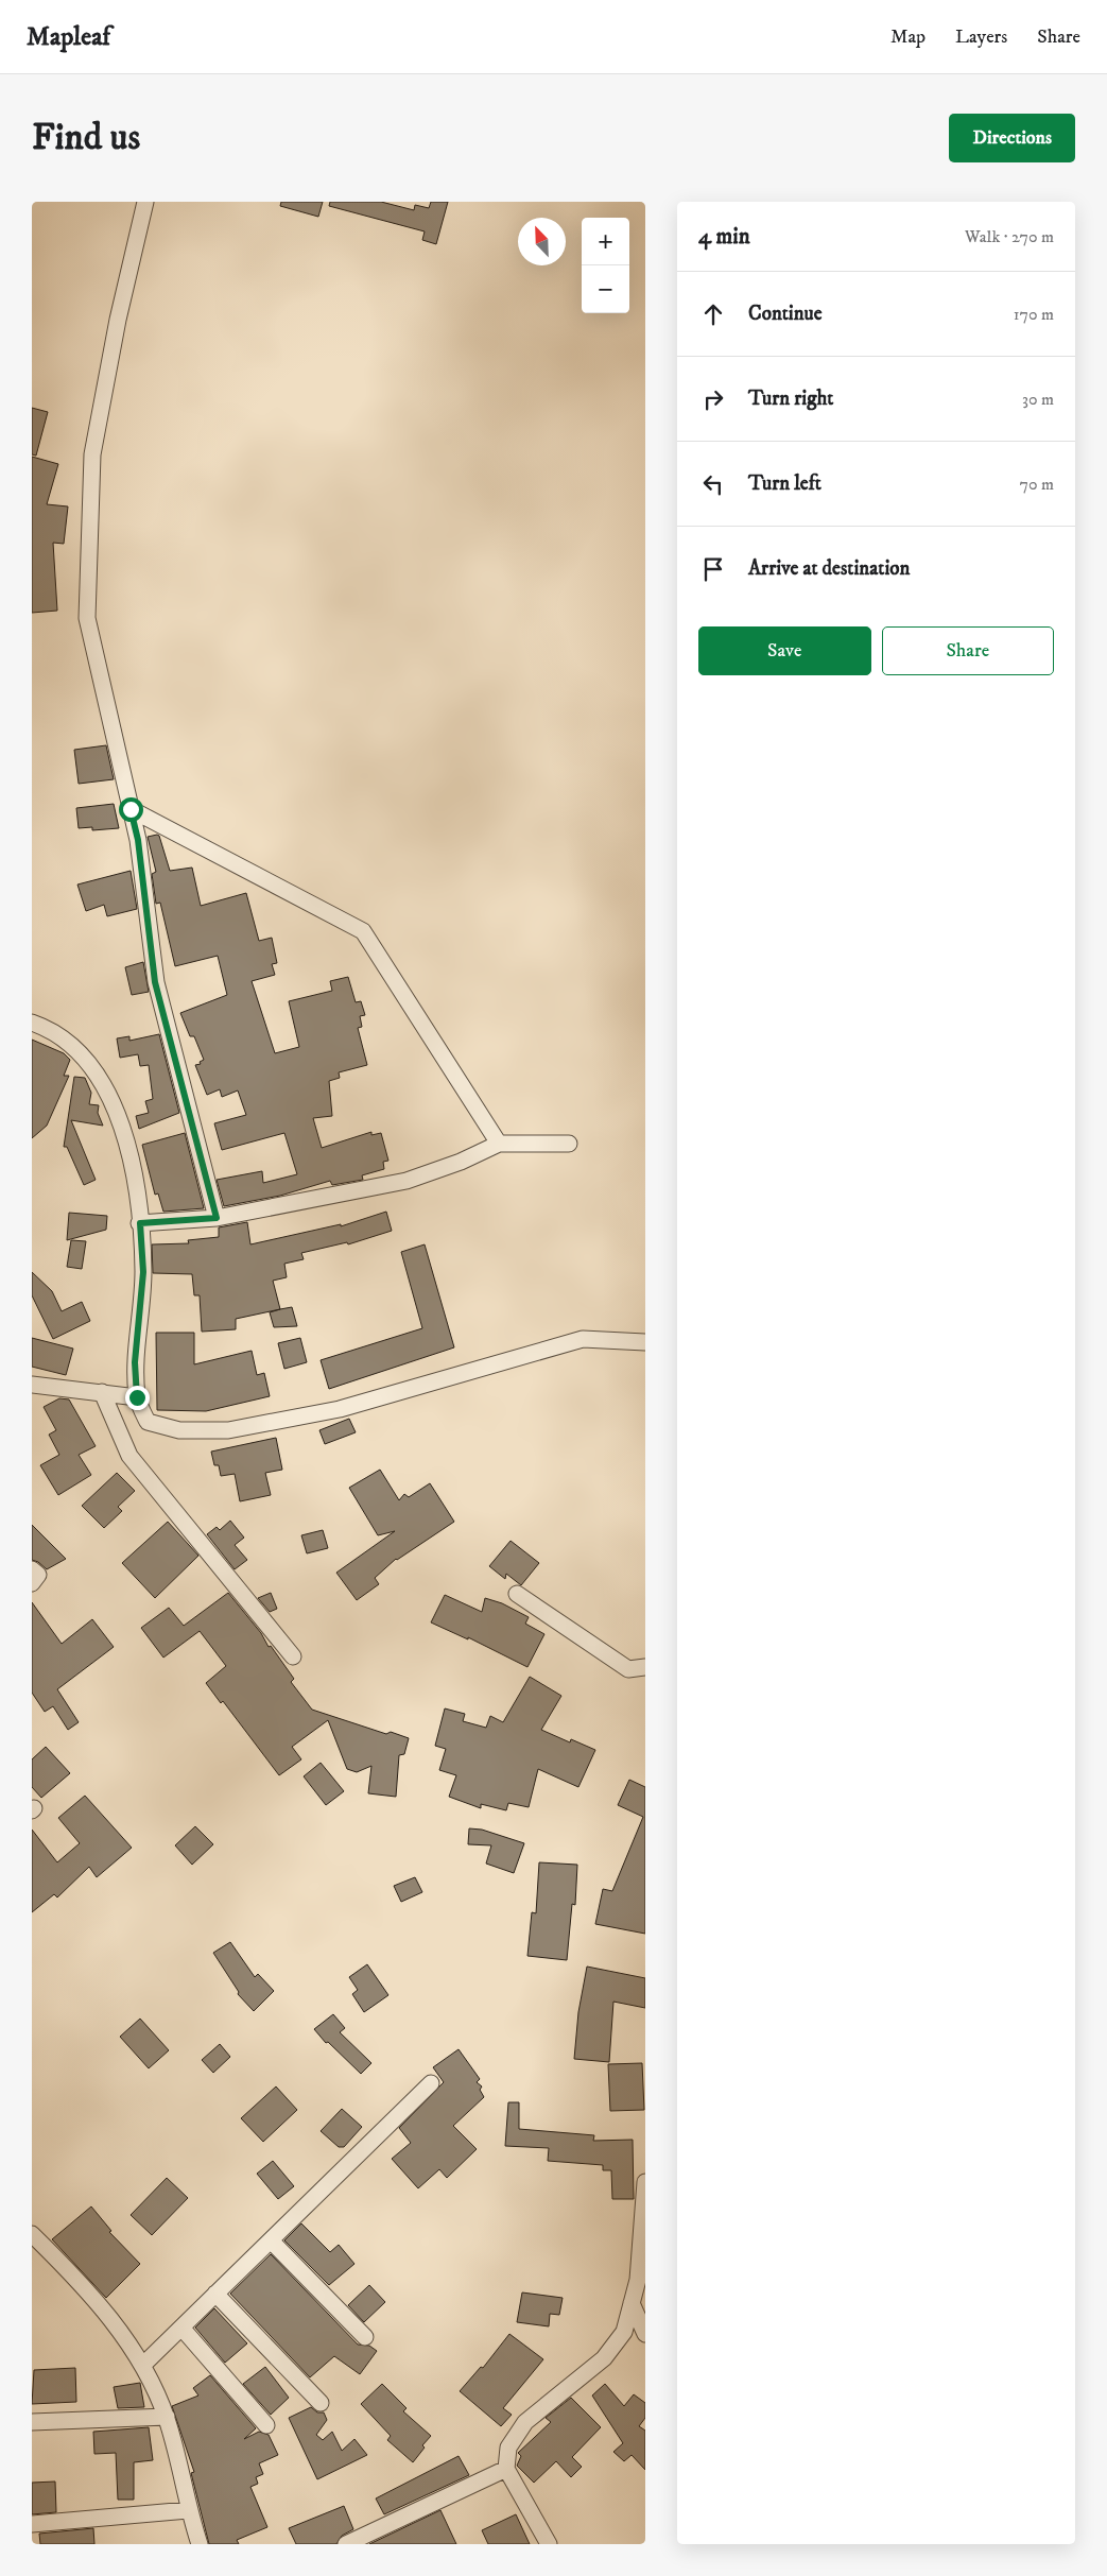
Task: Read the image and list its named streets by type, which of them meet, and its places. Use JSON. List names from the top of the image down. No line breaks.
{"north":"top left","page":{"header":"Mapleaf","nav":["Map","Layers","Share"],"buttons":["Directions",["Save","Share"]],"title":"Find us","heading":["4 min","Walk · 270 m"],"map_buttons":["+","−"],"list":[["Continue","170 m"],["Turn right","30 m"],["Turn left","70 m"],"Arrive at destination"]}}
